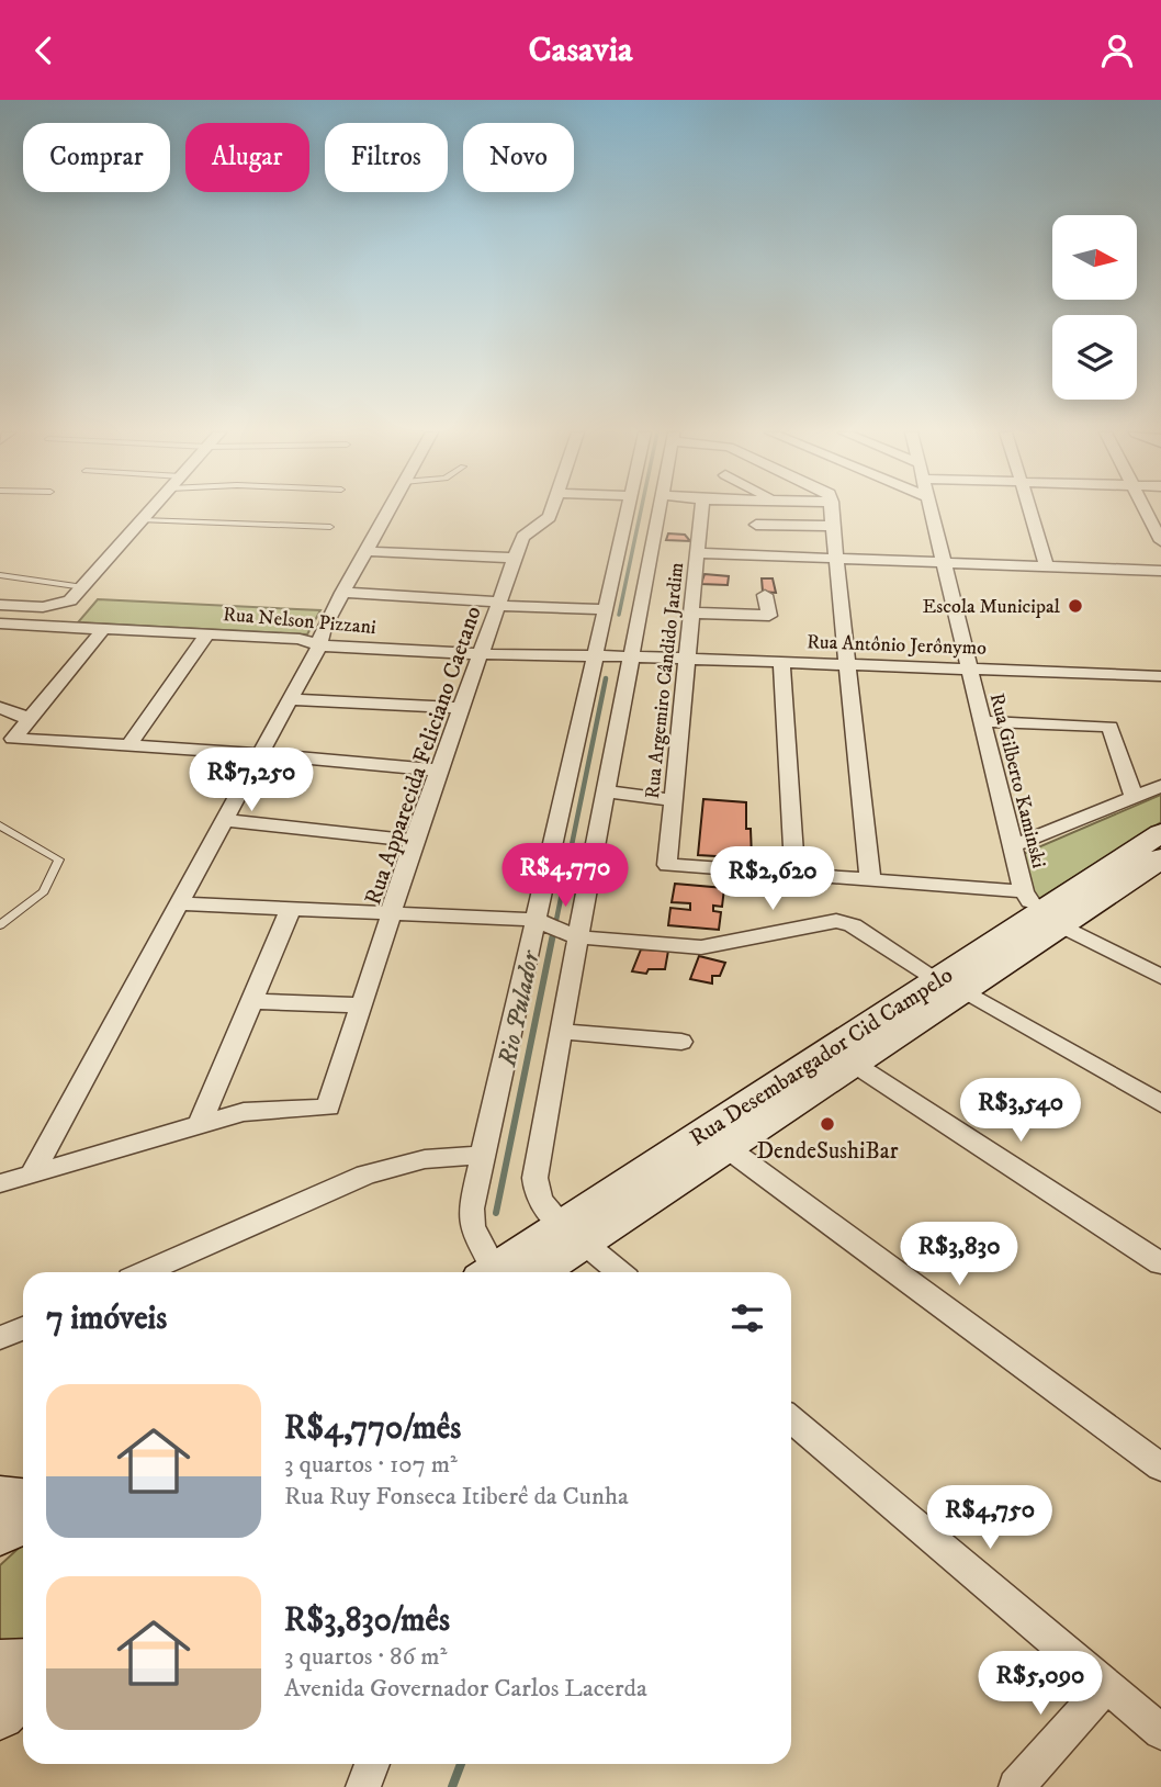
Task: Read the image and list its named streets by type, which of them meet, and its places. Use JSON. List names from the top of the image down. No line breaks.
{"streets":{"main road":["Rua Desembargador Cid Campelo"],"street":["Rua Nelson Pizzani","Rua Antônio Jerônymo","Rua Argemiro Cândido Jardim","Rua Apparecida Feliciano Caetano","Rua Gilberto Kaminski"]},"crossings":[["Rua Nelson Pizzani","Rua Antônio Jerônymo"],["Rua Nelson Pizzani","Rua Apparecida Feliciano Caetano"],["Rua Antônio Jerônymo","Rua Argemiro Cândido Jardim"],["Rua Antônio Jerônymo","Rua Gilberto Kaminski"],["Rua Gilberto Kaminski","Rua Desembargador Cid Campelo"]],"water":["Rio Pulador"],"places":["Escola Municipal","DendeSushiBar"],"north":"right","page":{"header":"Casavia","chip":["Comprar","Alugar","Filtros","Novo"],"price":["R$7,250","R$4,770","R$2,620","R$3,540","R$3,830","R$4,750","R$5,090"],"heading":"7 imóveis","list":[{"name":"R$4,770/mês","note":"3 quartos · 107 m² · Rua Ruy Fonseca Itiberê da Cunha"},{"name":"R$3,830/mês","note":"3 quartos · 86 m² · Avenida Governador Carlos Lacerda"}]}}
